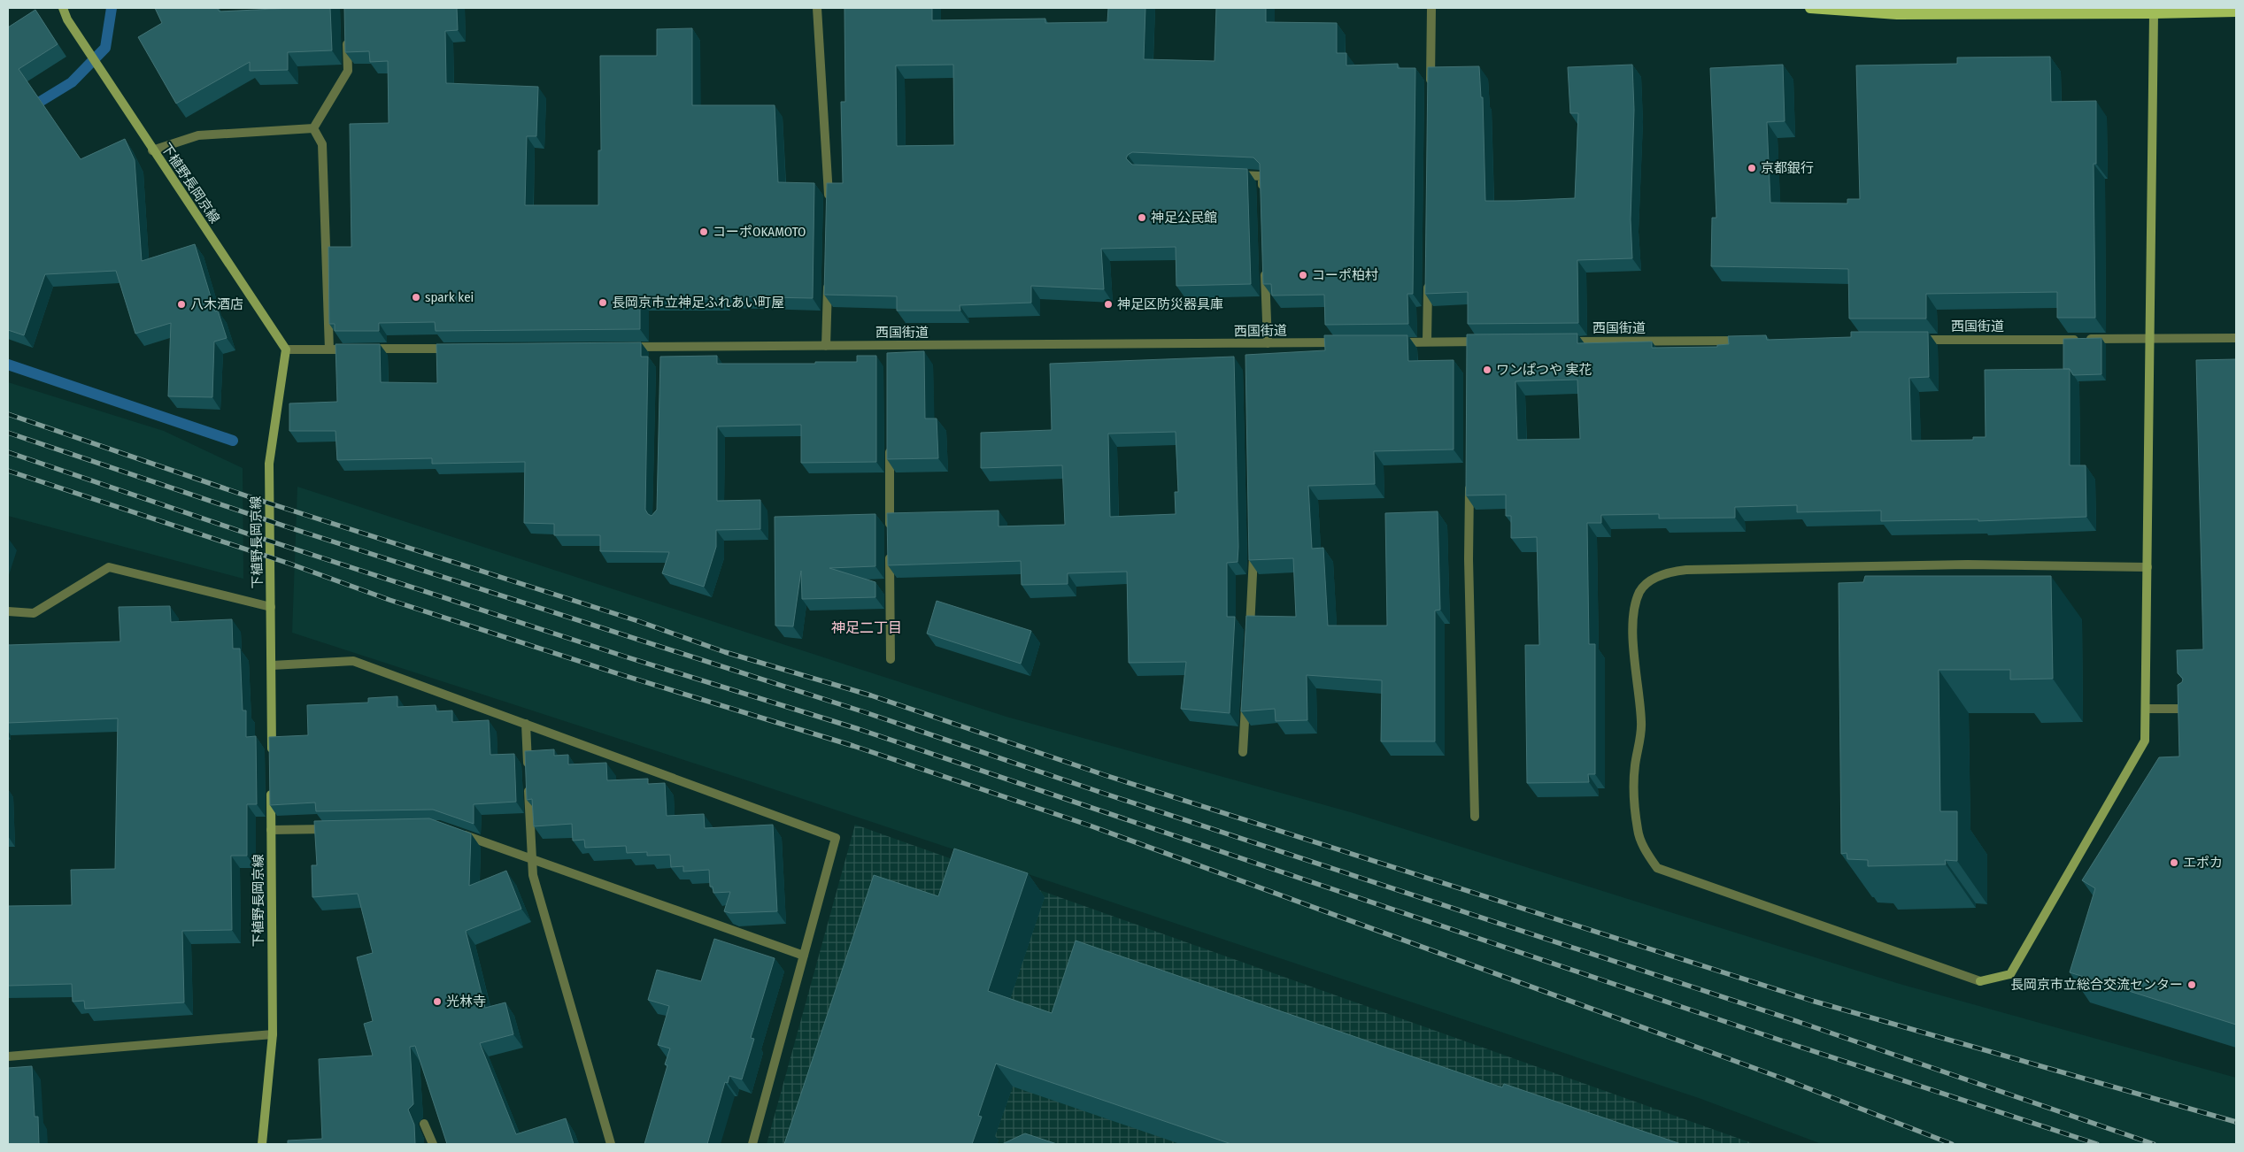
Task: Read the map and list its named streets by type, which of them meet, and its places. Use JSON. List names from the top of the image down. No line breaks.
{"streets":{"main road":["下植野長岡京線"],"street":["西国街道"]},"districts":["神足二丁目"],"places":["京都銀行","神足公民館","コーポOKAMOTO","コーポ柏村","spark kei","長岡京市立神足ふれあい町屋","八木酒店","神足区防災器具庫","ワンぱつや 実花","エポカ","長岡京市立総合交流センター","光林寺"]}
